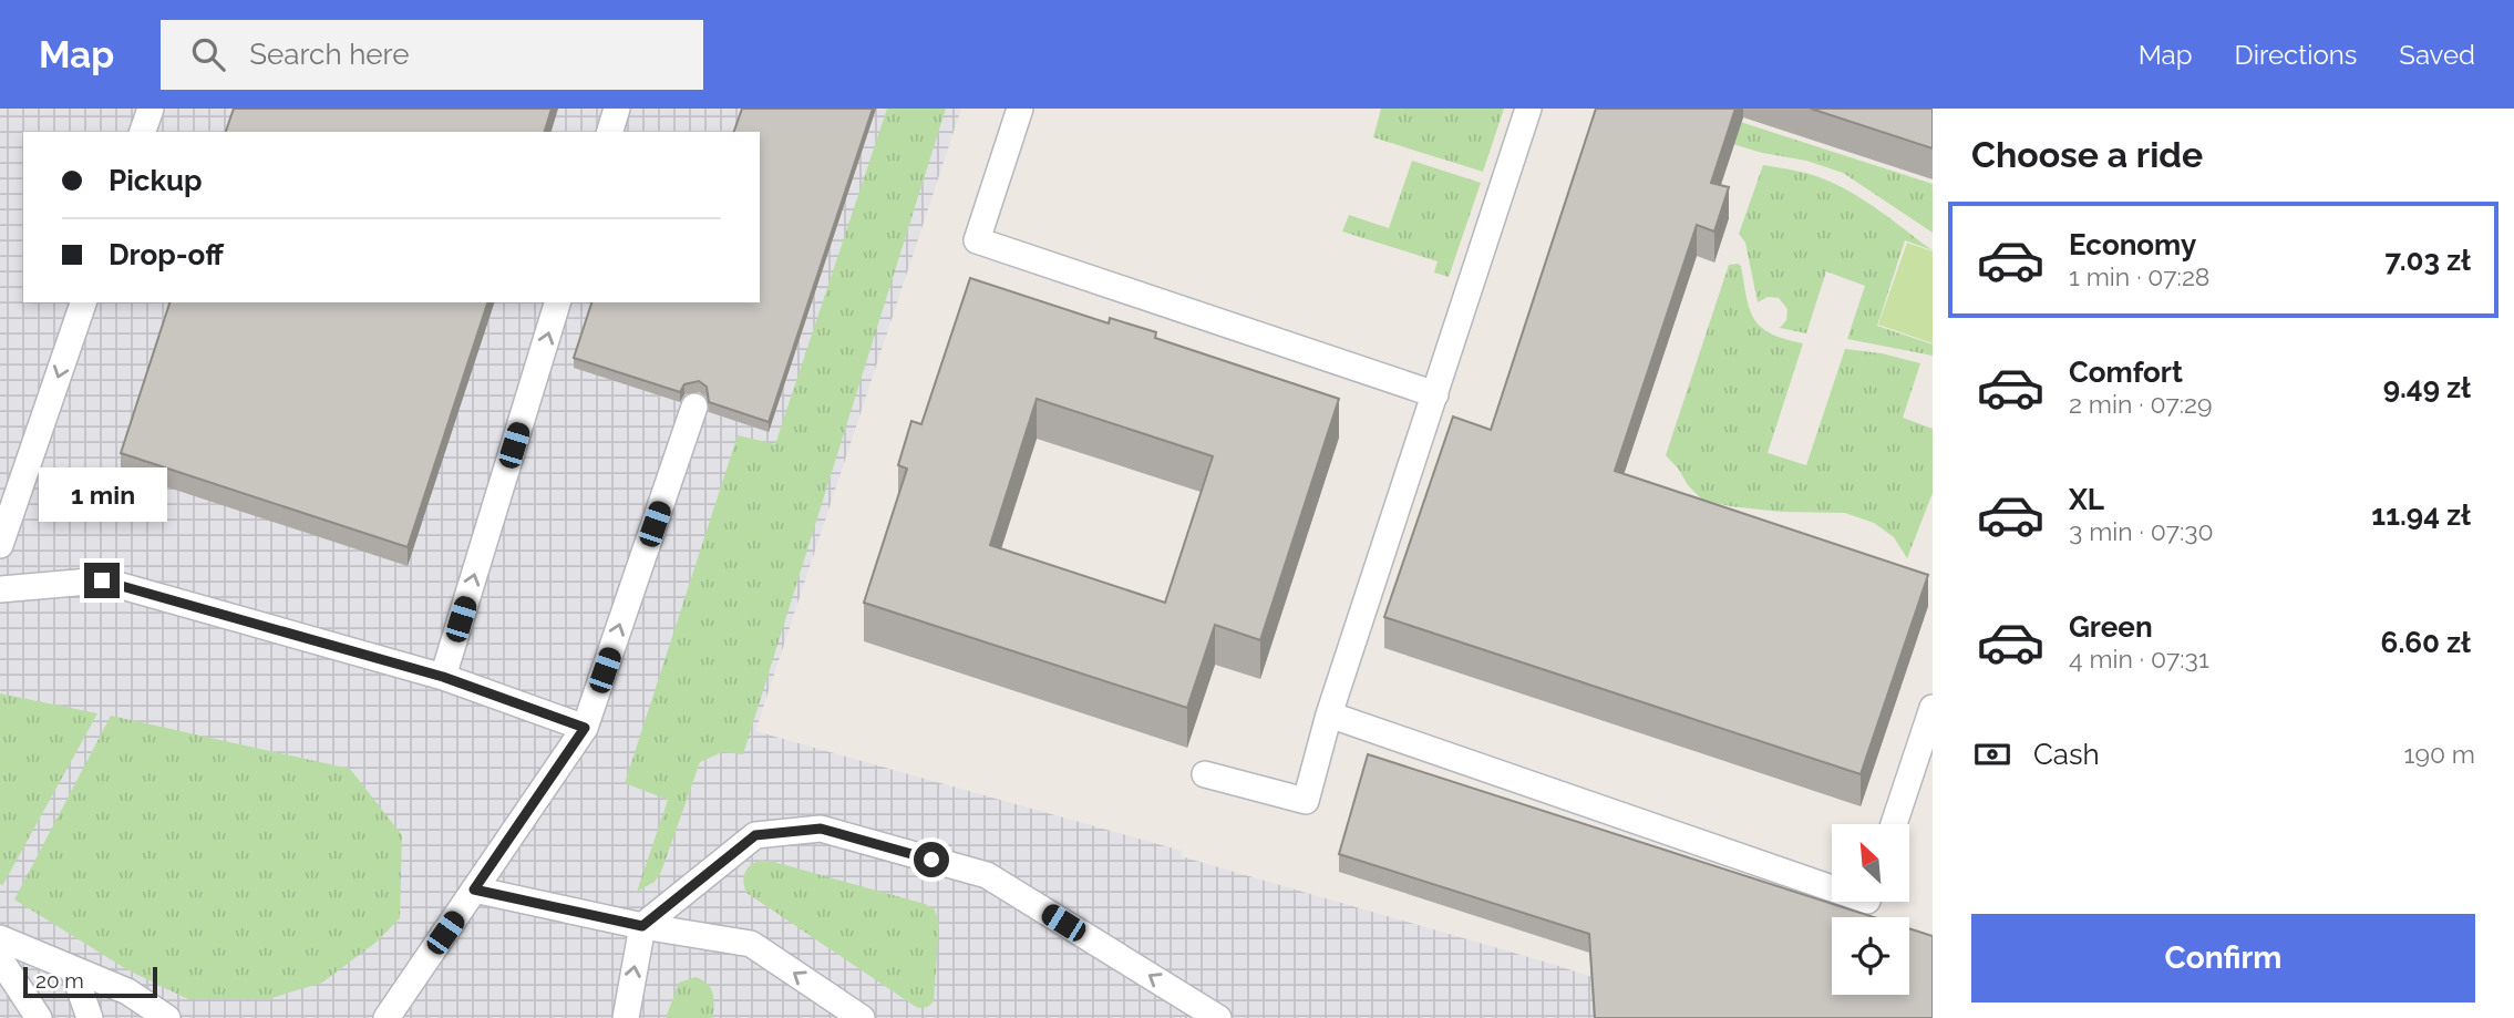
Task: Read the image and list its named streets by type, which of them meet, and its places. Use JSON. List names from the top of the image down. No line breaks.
{"scale_bar":"20 m","north":"top left","page":{"header":"Map","search":"Search here","nav":["Map","Directions","Saved"],"heading":"Choose a ride","banner":["Pickup","Drop-off"],"list":[{"name":"Economy","note":"1 min · 07:28","value":"7.03 zł"},{"name":"Comfort","note":"2 min · 07:29","value":"9.49 zł"},{"name":"XL","note":"3 min · 07:30","value":"11.94 zł"},{"name":"Green","note":"4 min · 07:31","value":"6.60 zł"}],"bubble":"1 min","pay":["Cash","190 m"],"buttons":"Confirm","scale":"20 m"}}
